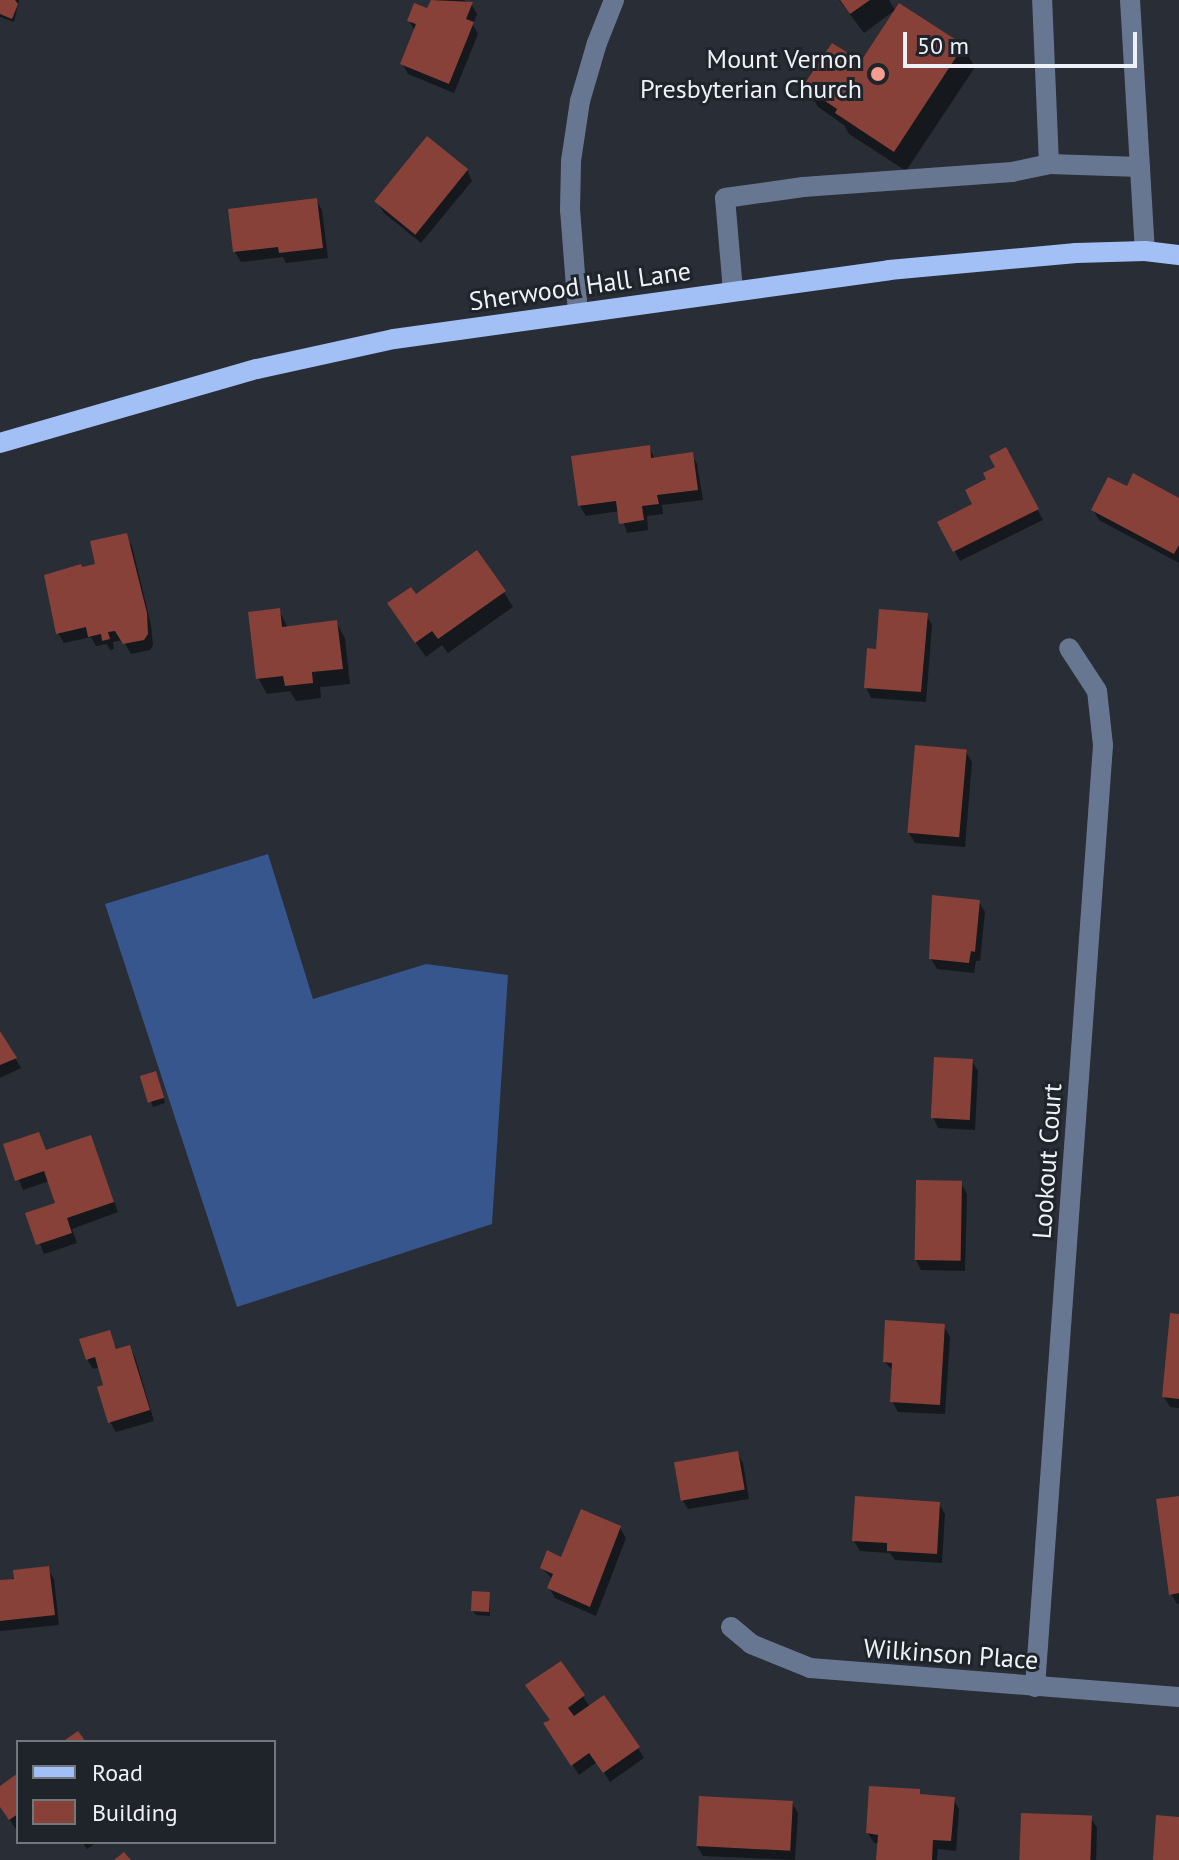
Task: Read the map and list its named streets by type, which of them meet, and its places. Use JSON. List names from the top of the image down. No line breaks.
{"streets":{"main road":["Sherwood Hall Lane"],"street":["Lookout Court","Wilkinson Place"]},"crossings":[["Lookout Court","Wilkinson Place"]],"places":["Mount Vernon Presbyterian Church"],"legend":["Road","Building"],"scale_bar":"50 m"}
